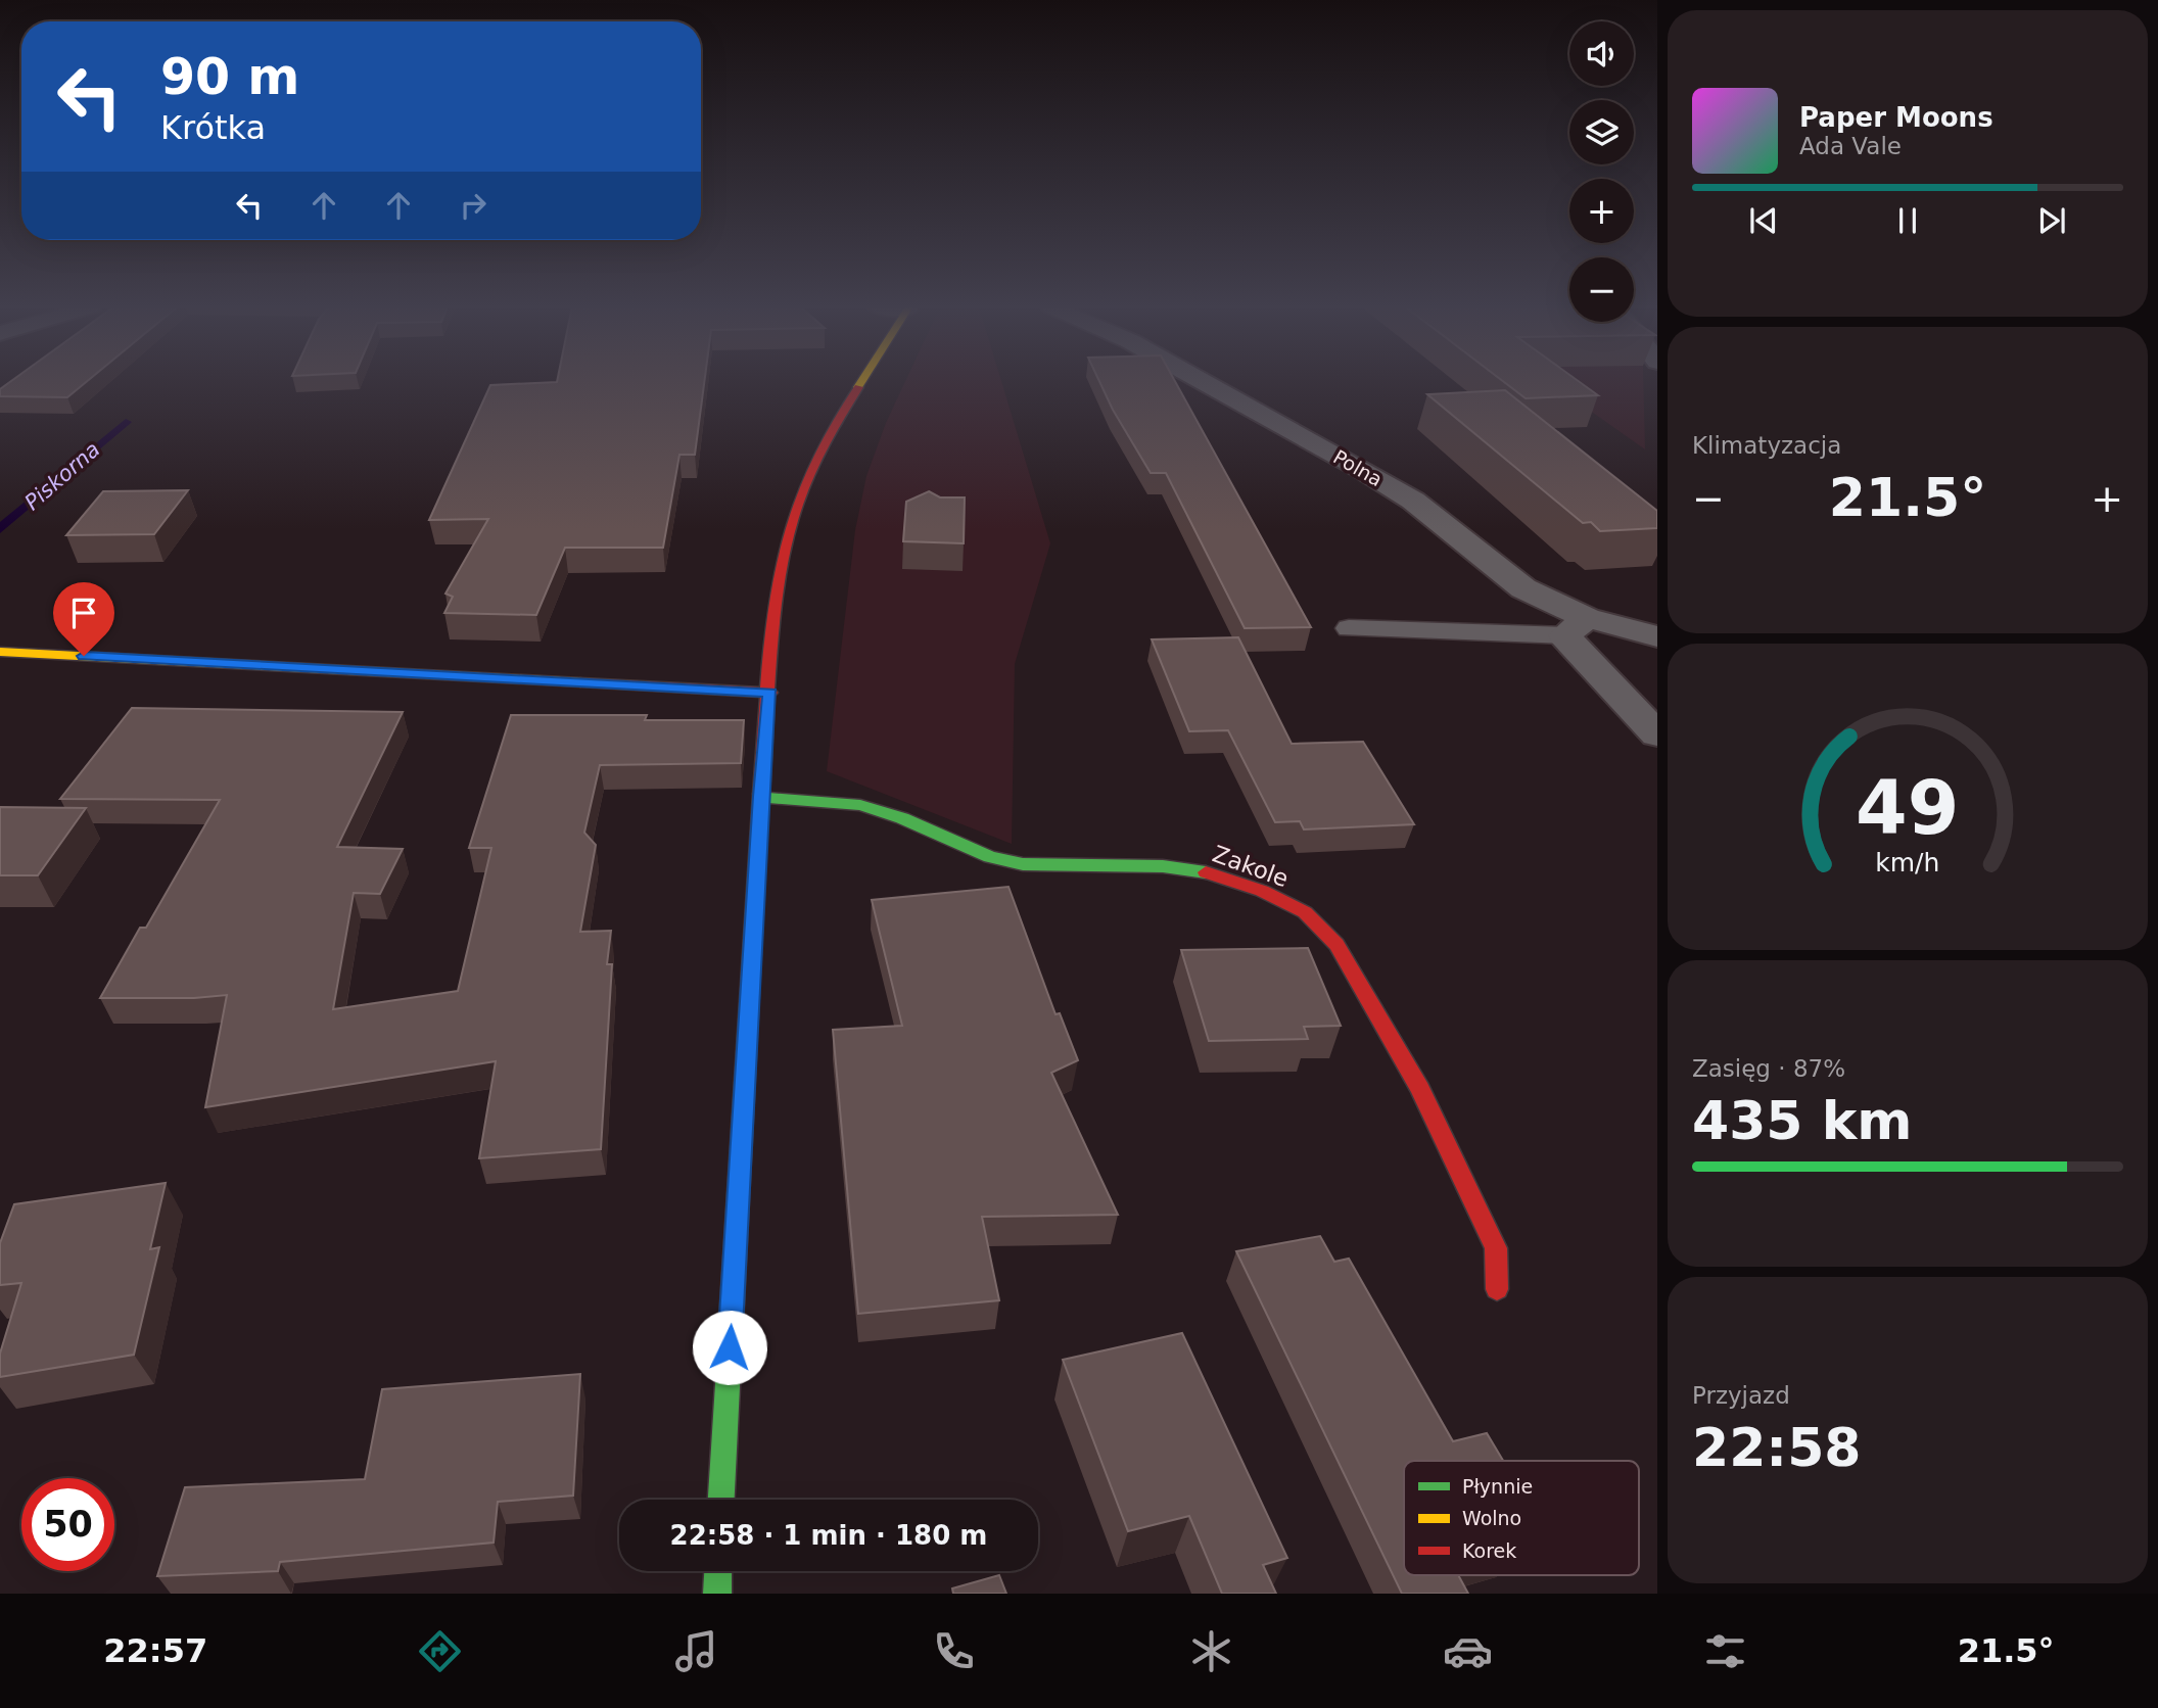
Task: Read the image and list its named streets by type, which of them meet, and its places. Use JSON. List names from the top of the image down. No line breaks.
{"streets":{"main road":["Zakole"],"street":["Polna"]},"water":["Piskorna"],"legend":["Płynnie","Wolno","Korek"],"page":{"map_buttons":["+","−"],"turn":["90 m","Krótka"],"song":["Paper Moons","Ada Vale"],"tile":["Klimatyzacja",["Zasięg · 87%","435 km"],["Przyjazd","22:58"]],"heat":["−","21.5°","+"],"limit":"50","trip":"22:58 · 1 min · 180 m","tabs":["22:57","21.5°"],"gauge":["49","km/h"]}}
